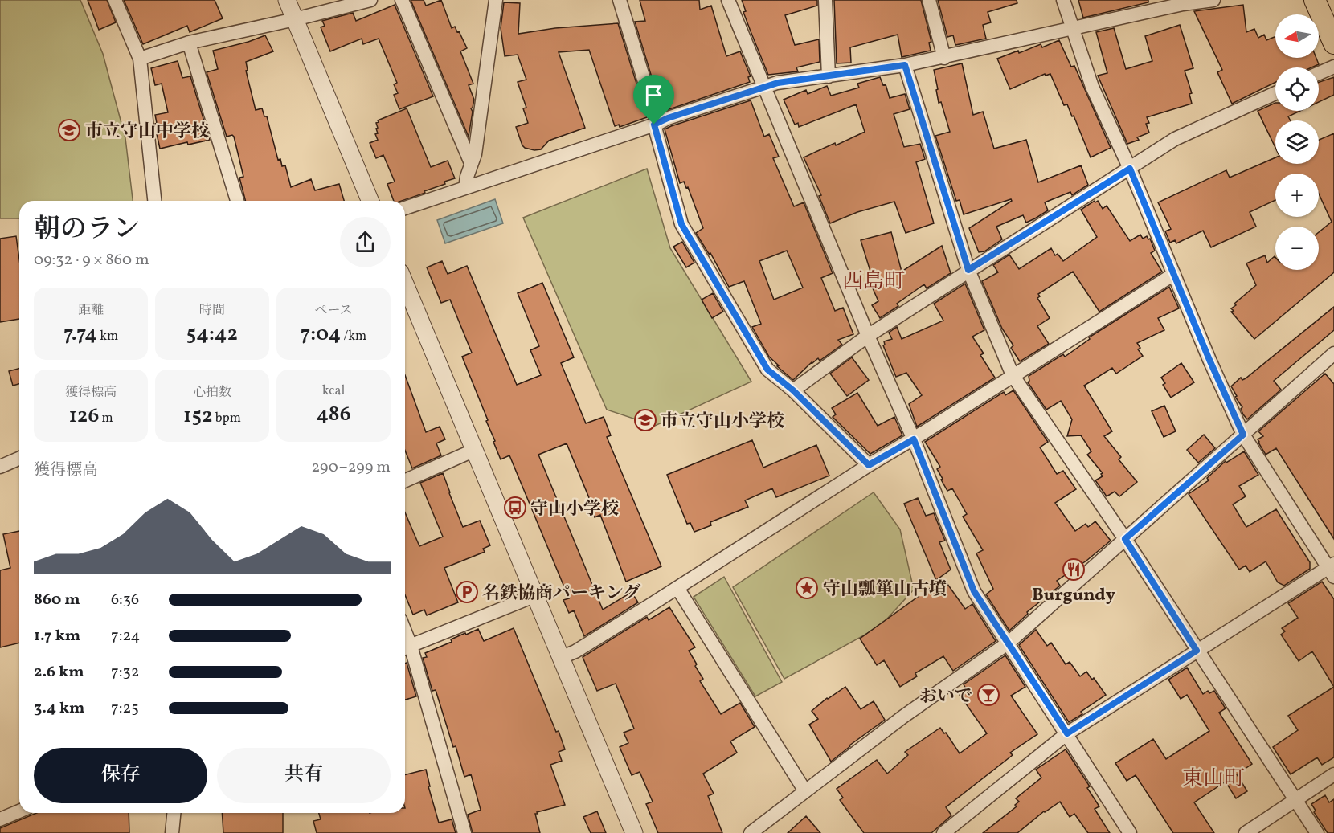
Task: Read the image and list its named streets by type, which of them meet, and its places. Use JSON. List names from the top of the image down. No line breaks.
{"districts":["西島町","東山町"],"places":{"school or university":["市立守山中学校","市立守山小学校"],"bus stop":["守山小学校"],"restaurant":["Burgundy"],"place":["守山瓢箪山古墳"],"parking":["名鉄協商パーキング"],"bar":["おいで"]},"north":"left","page":{"map_buttons":["+","−"],"heading":["朝のラン","09:32 · 9 × 860 m"],"stats":[["距離","7.74 km"],["時間","54:42"],["ペース","7:04 /km"],["獲得標高","126 m"],["心拍数","152 bpm"],["kcal","486"]],"chart":["獲得標高","290–299 m"],"list":[{"name":"860 m","note":"6:36"},{"name":"1.7 km","note":"7:24"},{"name":"2.6 km","note":"7:32"},{"name":"3.4 km","note":"7:25"}],"buttons":["保存","共有"]}}
